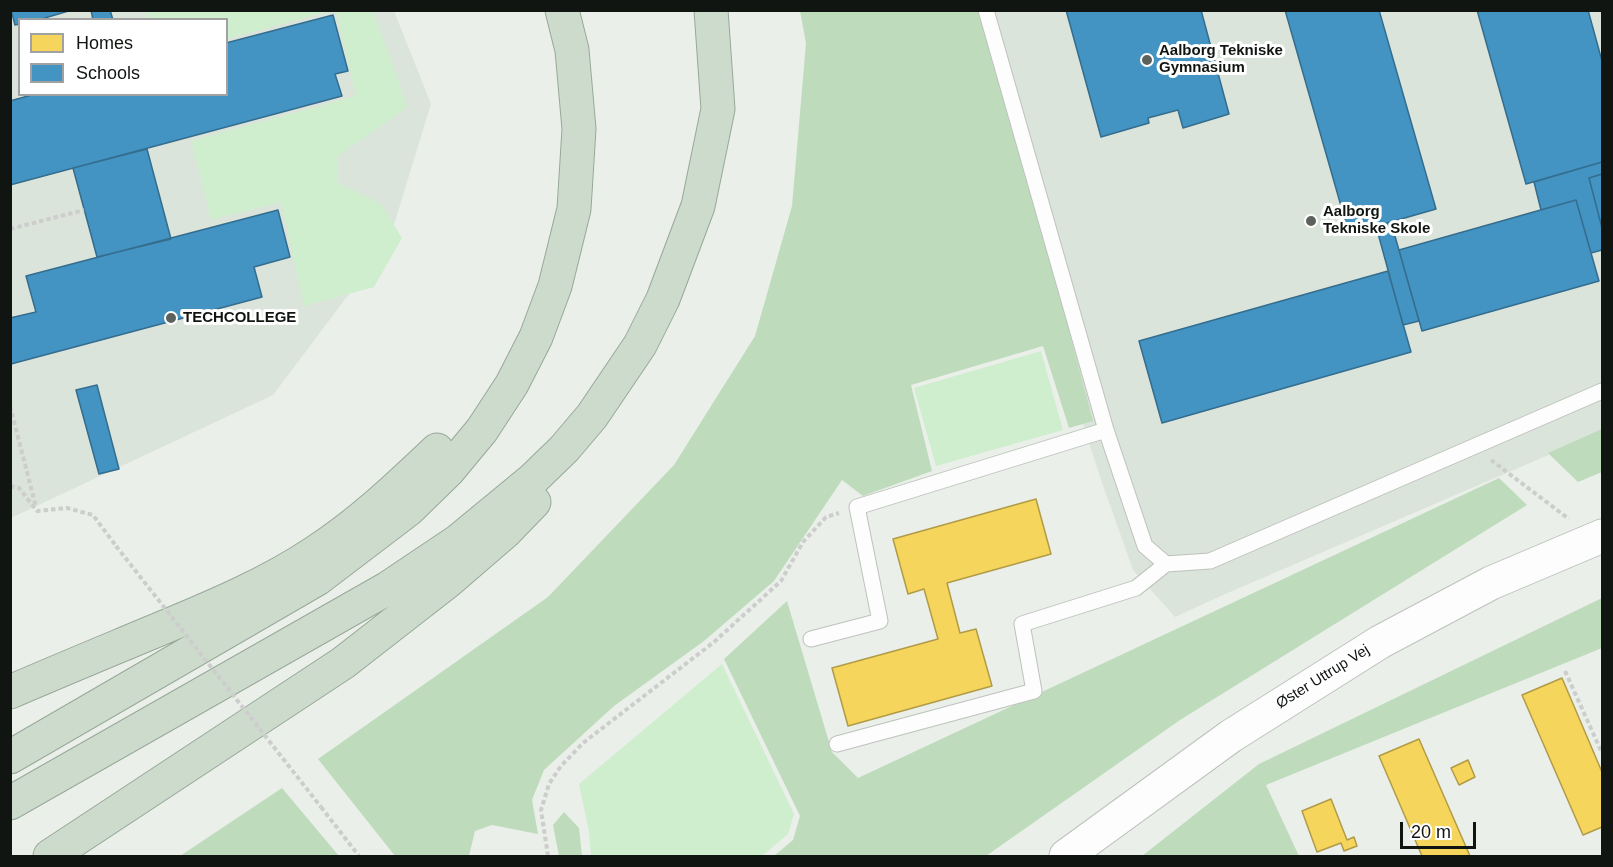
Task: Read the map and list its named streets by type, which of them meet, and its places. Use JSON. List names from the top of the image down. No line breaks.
{"streets":{"street":["Øster Uttrup Vej"]},"places":["Aalborg Tekniske Gymnasium","Aalborg Tekniske Skole","TECHCOLLEGE"],"legend":["Homes","Schools"],"scale_bar":"20 m"}
